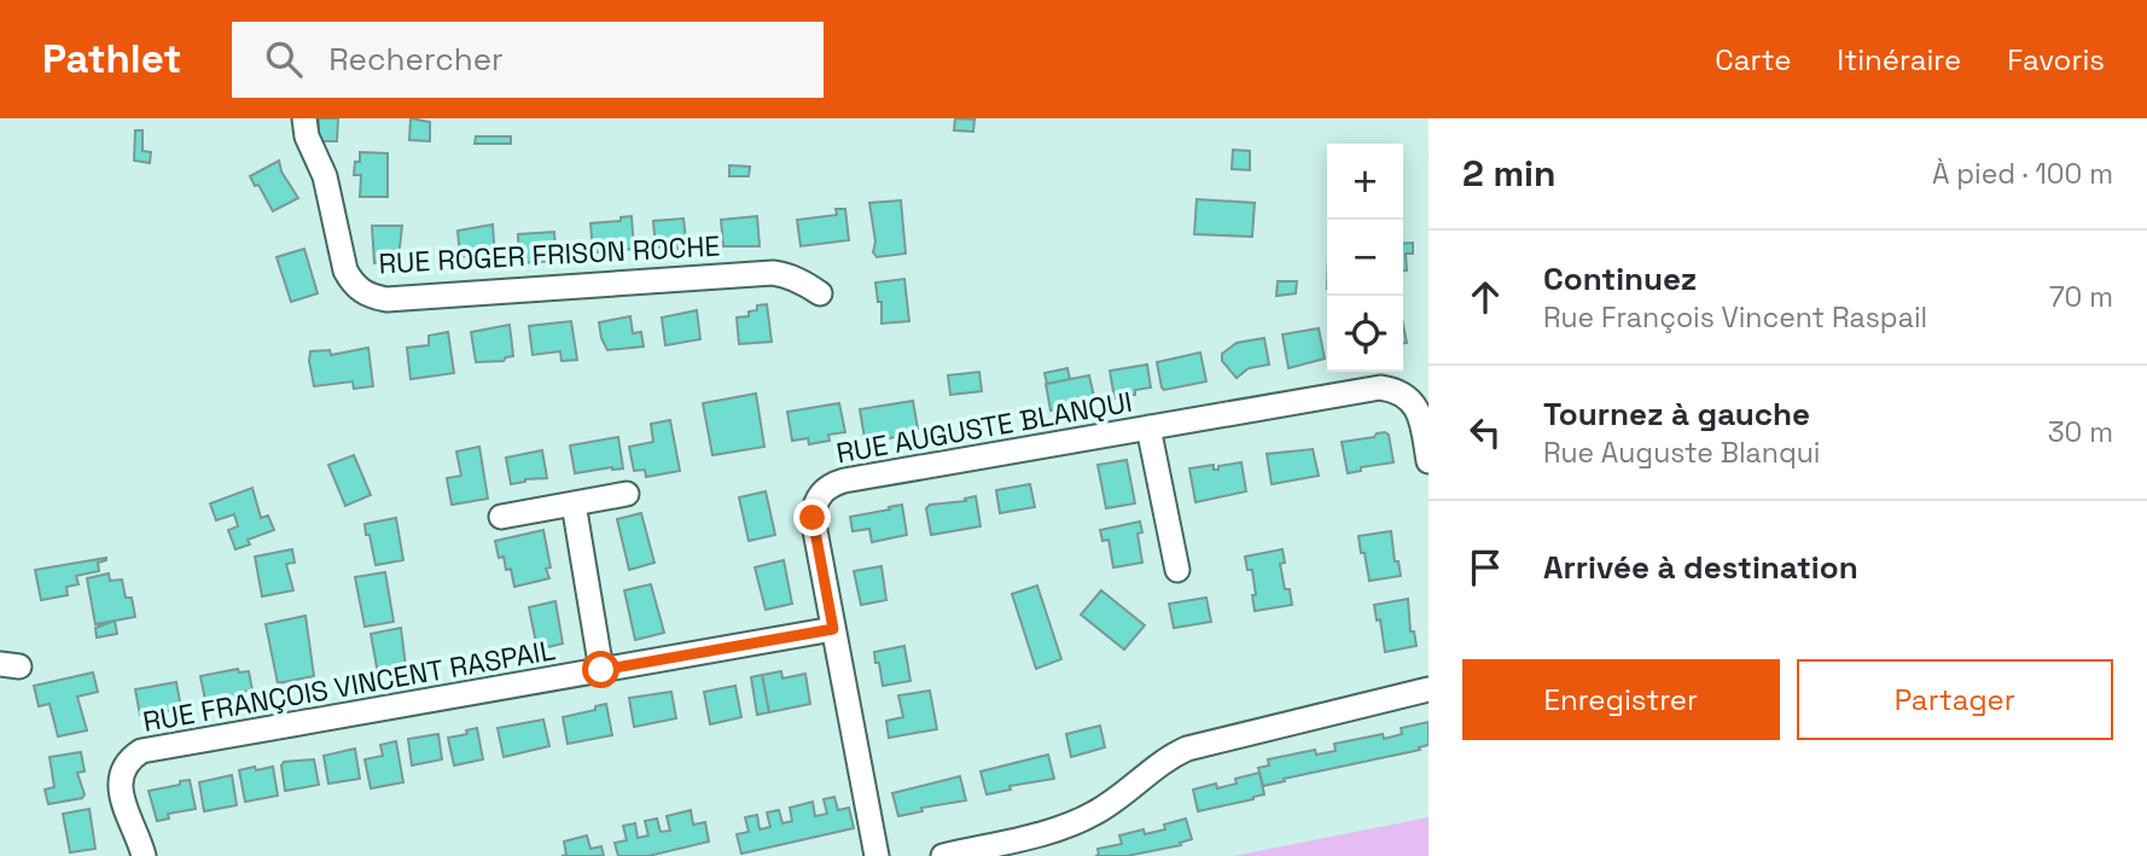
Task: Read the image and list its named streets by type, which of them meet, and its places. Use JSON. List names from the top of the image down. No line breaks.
{"streets":{"street":["RUE ROGER FRISON ROCHE","RUE AUGUSTE BLANQUI","RUE FRANÇOIS VINCENT RASPAIL"]},"crossings":[["RUE AUGUSTE BLANQUI","RUE FRANÇOIS VINCENT RASPAIL"]],"page":{"header":"Pathlet","search":"Rechercher","nav":["Carte","Itinéraire","Favoris"],"heading":["2 min","À pied · 100 m"],"map_buttons":["+","−"],"list":[["Continuez","Rue François Vincent Raspail","70 m"],["Tournez à gauche","Rue Auguste Blanqui","30 m"],"Arrivée à destination"],"buttons":["Enregistrer","Partager"]}}
